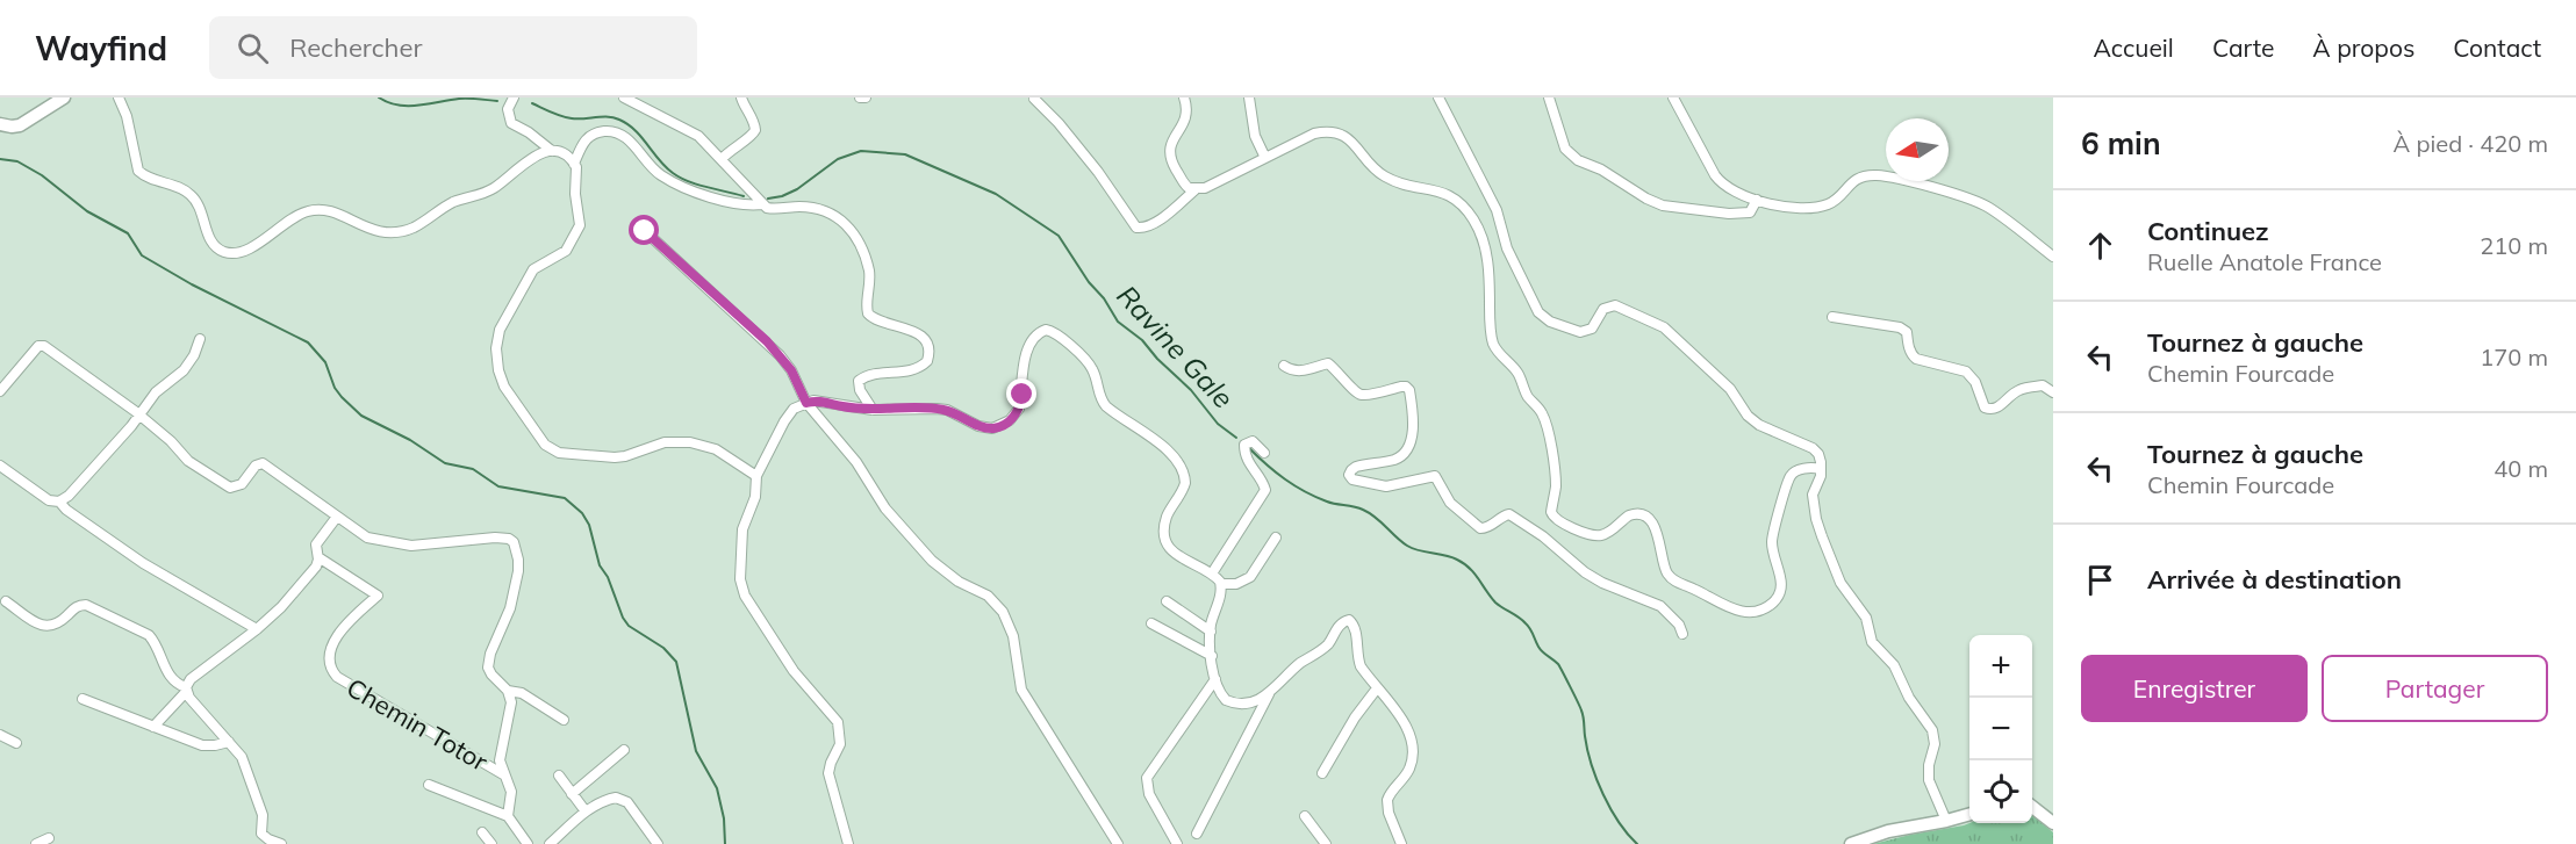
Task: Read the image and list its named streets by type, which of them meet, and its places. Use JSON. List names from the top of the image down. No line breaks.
{"streets":{"street":["Chemin Totor"]},"water":["Ravine Gale"],"north":"left","page":{"header":"Wayfind","search":"Rechercher","nav":["Accueil","Carte","À propos","Contact"],"heading":["6 min","À pied · 420 m"],"list":[["Continuez","Ruelle Anatole France","210 m"],["Tournez à gauche","Chemin Fourcade","170 m"],["Tournez à gauche","Chemin Fourcade","40 m"],"Arrivée à destination"],"buttons":["Enregistrer","Partager"],"map_buttons":["+","−"]}}
